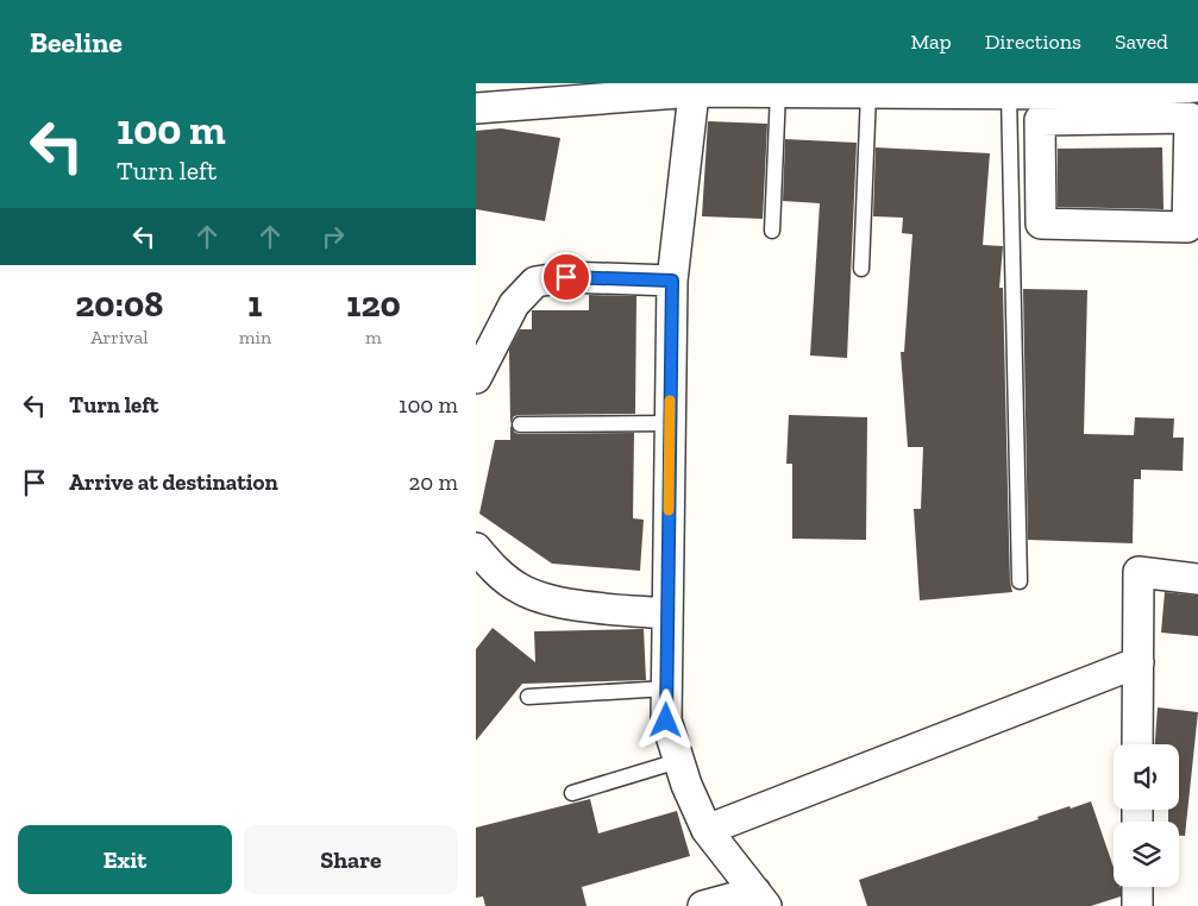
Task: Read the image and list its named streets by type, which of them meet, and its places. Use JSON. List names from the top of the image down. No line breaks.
{"page":{"header":"Beeline","nav":["Map","Directions","Saved"],"turn":["100 m","Turn left"],"eta":["20:08","Arrival","1","min","120","m"],"list":[{"name":"Turn left","value":"100 m"},{"name":"Arrive at destination","value":"20 m"}],"buttons":["Exit","Share"]}}
